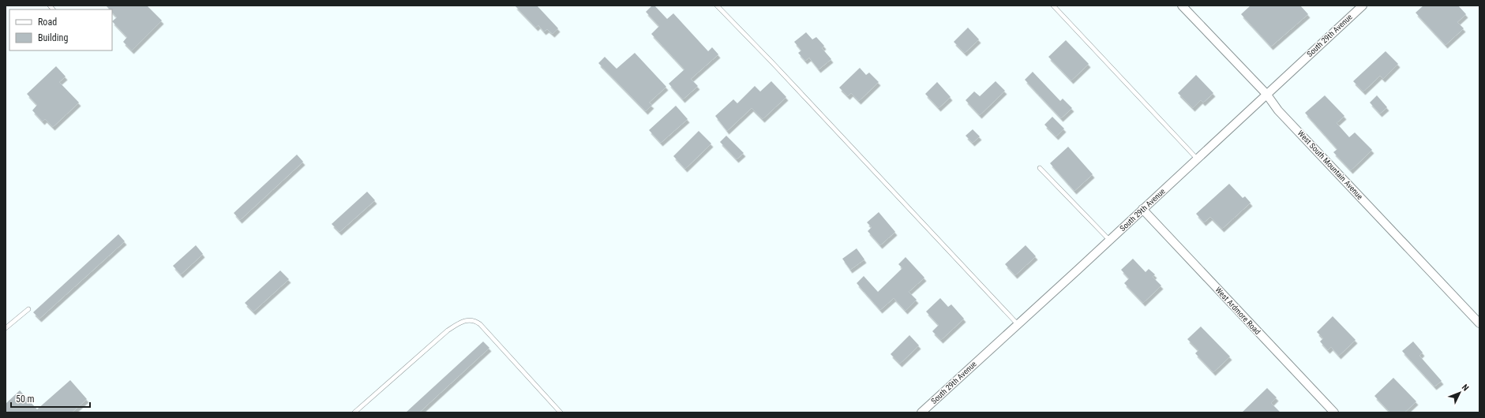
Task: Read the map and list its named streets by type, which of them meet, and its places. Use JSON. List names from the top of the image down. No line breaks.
{"streets":{"street":["South 29th Avenue","West South Mountain Avenue","West Ardmore Road"]},"crossings":[["South 29th Avenue","West South Mountain Avenue"],["South 29th Avenue","West Ardmore Road"]],"legend":["Road","Building"],"scale_bar":"50 m","north":"top right"}
